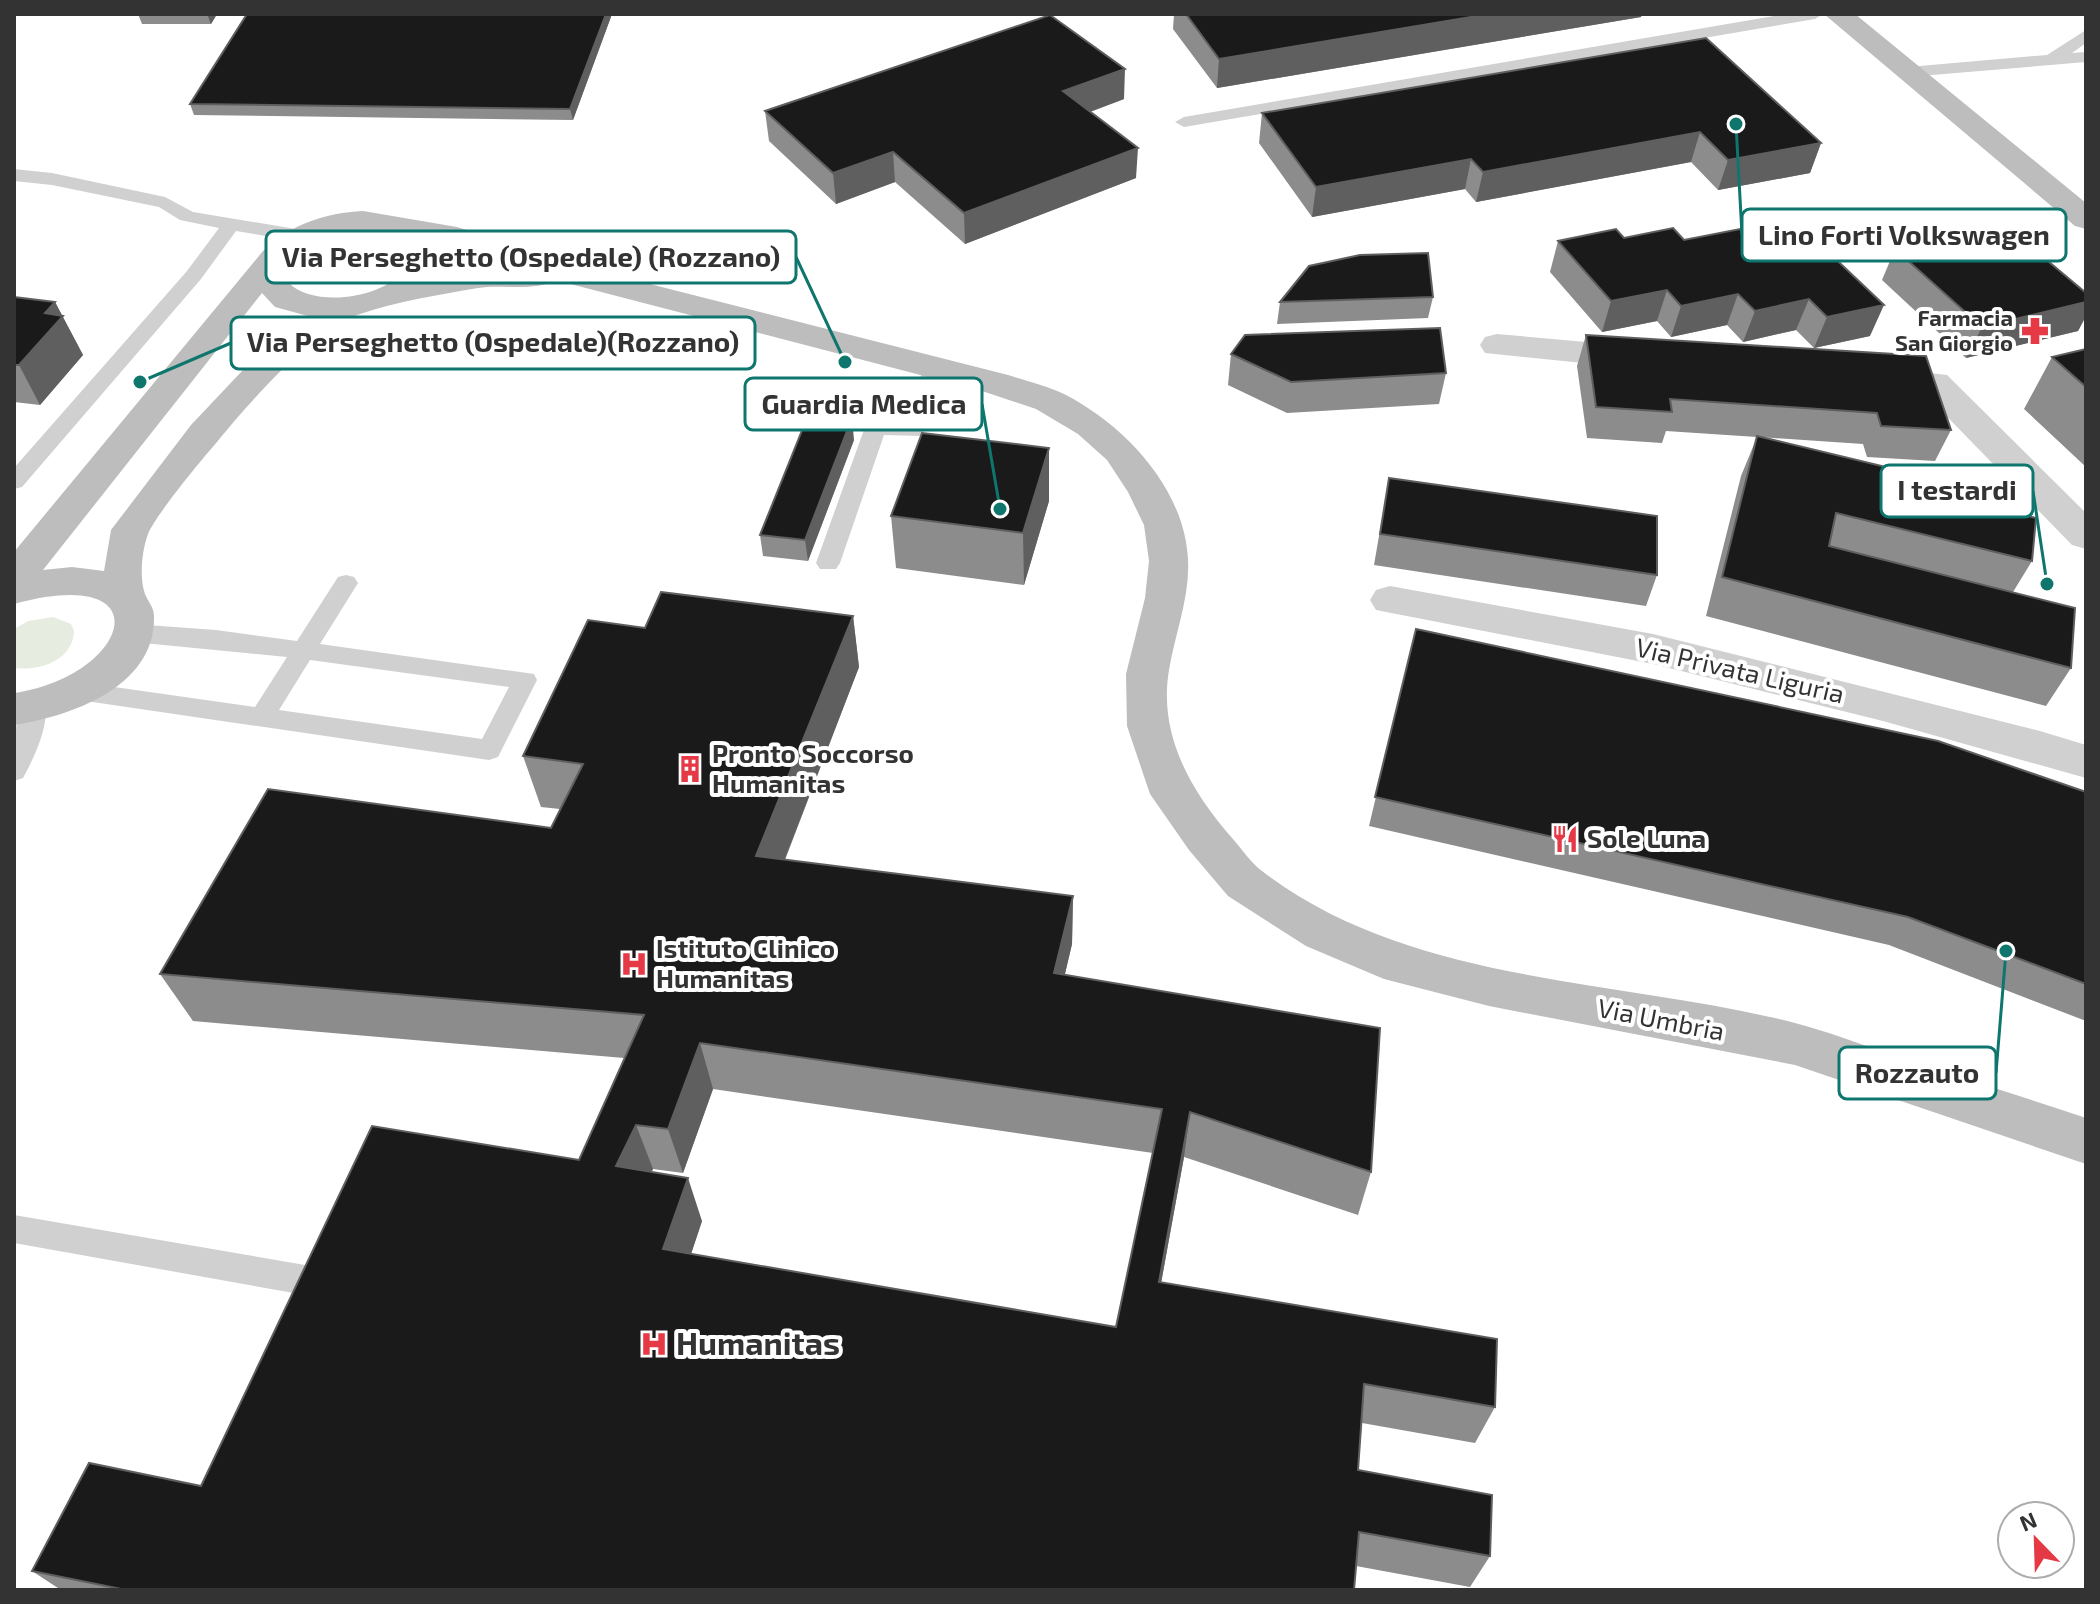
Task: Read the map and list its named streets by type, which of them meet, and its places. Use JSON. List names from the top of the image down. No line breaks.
{"streets":{"street":["Via Privata Liguria","Via Umbria"]},"places":{"other":["Lino Forti Volkswagen","Via Perseghetto (Ospedale) (Rozzano)","Via Perseghetto (Ospedale)(Rozzano)","Guardia Medica","I testardi","Rozzauto"],"pharmacy":["Farmacia San Giorgio"],"building":["Pronto Soccorso Humanitas"],"restaurant":["Sole Luna"],"hospital":["Istituto Clinico Humanitas","Humanitas"]},"north":"top left"}
